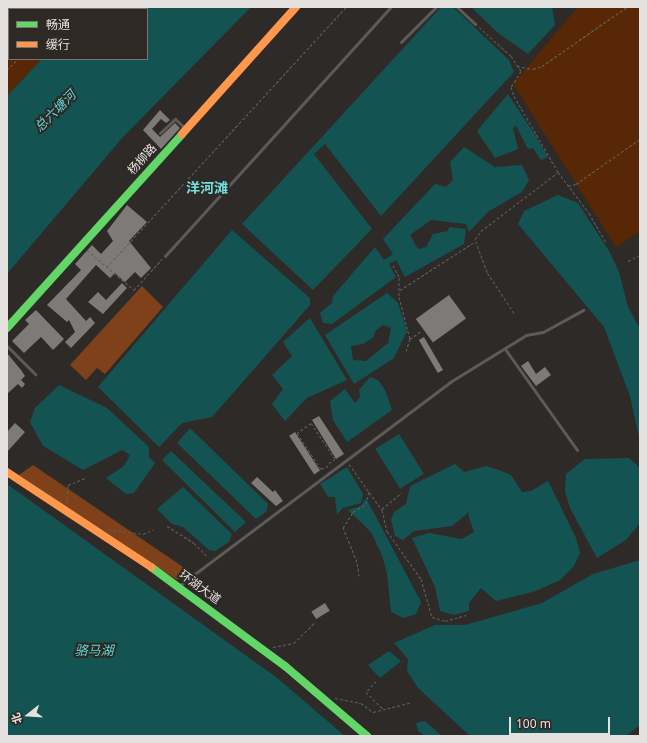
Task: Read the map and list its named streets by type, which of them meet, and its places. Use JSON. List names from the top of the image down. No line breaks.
{"streets":{"main road":["杨柳路","环湖大道"]},"districts":["洋河滩"],"water":["总六塘河","骆马湖"],"legend":["畅通","缓行"],"scale_bar":"100 m","north":"left"}
